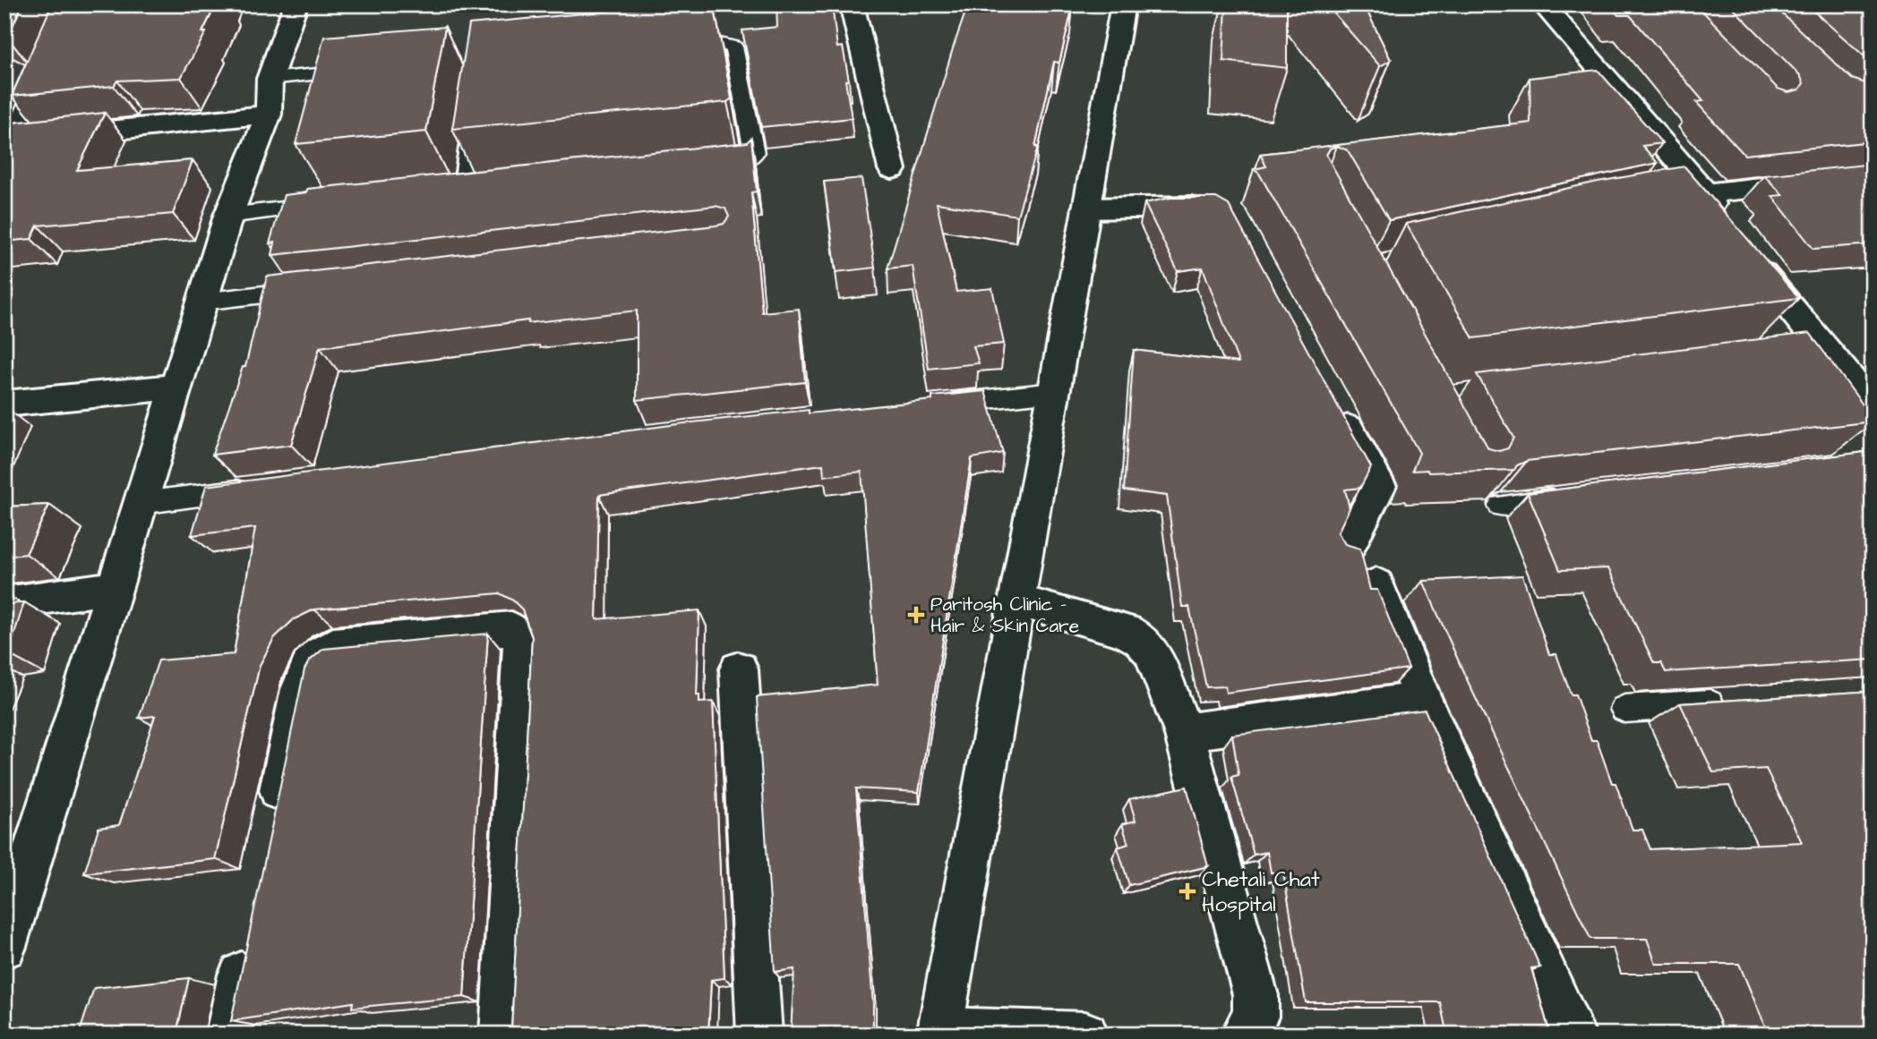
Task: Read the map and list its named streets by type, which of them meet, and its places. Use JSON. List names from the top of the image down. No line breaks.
{"places":{"health":["Paritosh Clinic - Hair & Skin Care","Chetali Chat Hospital"]}}
